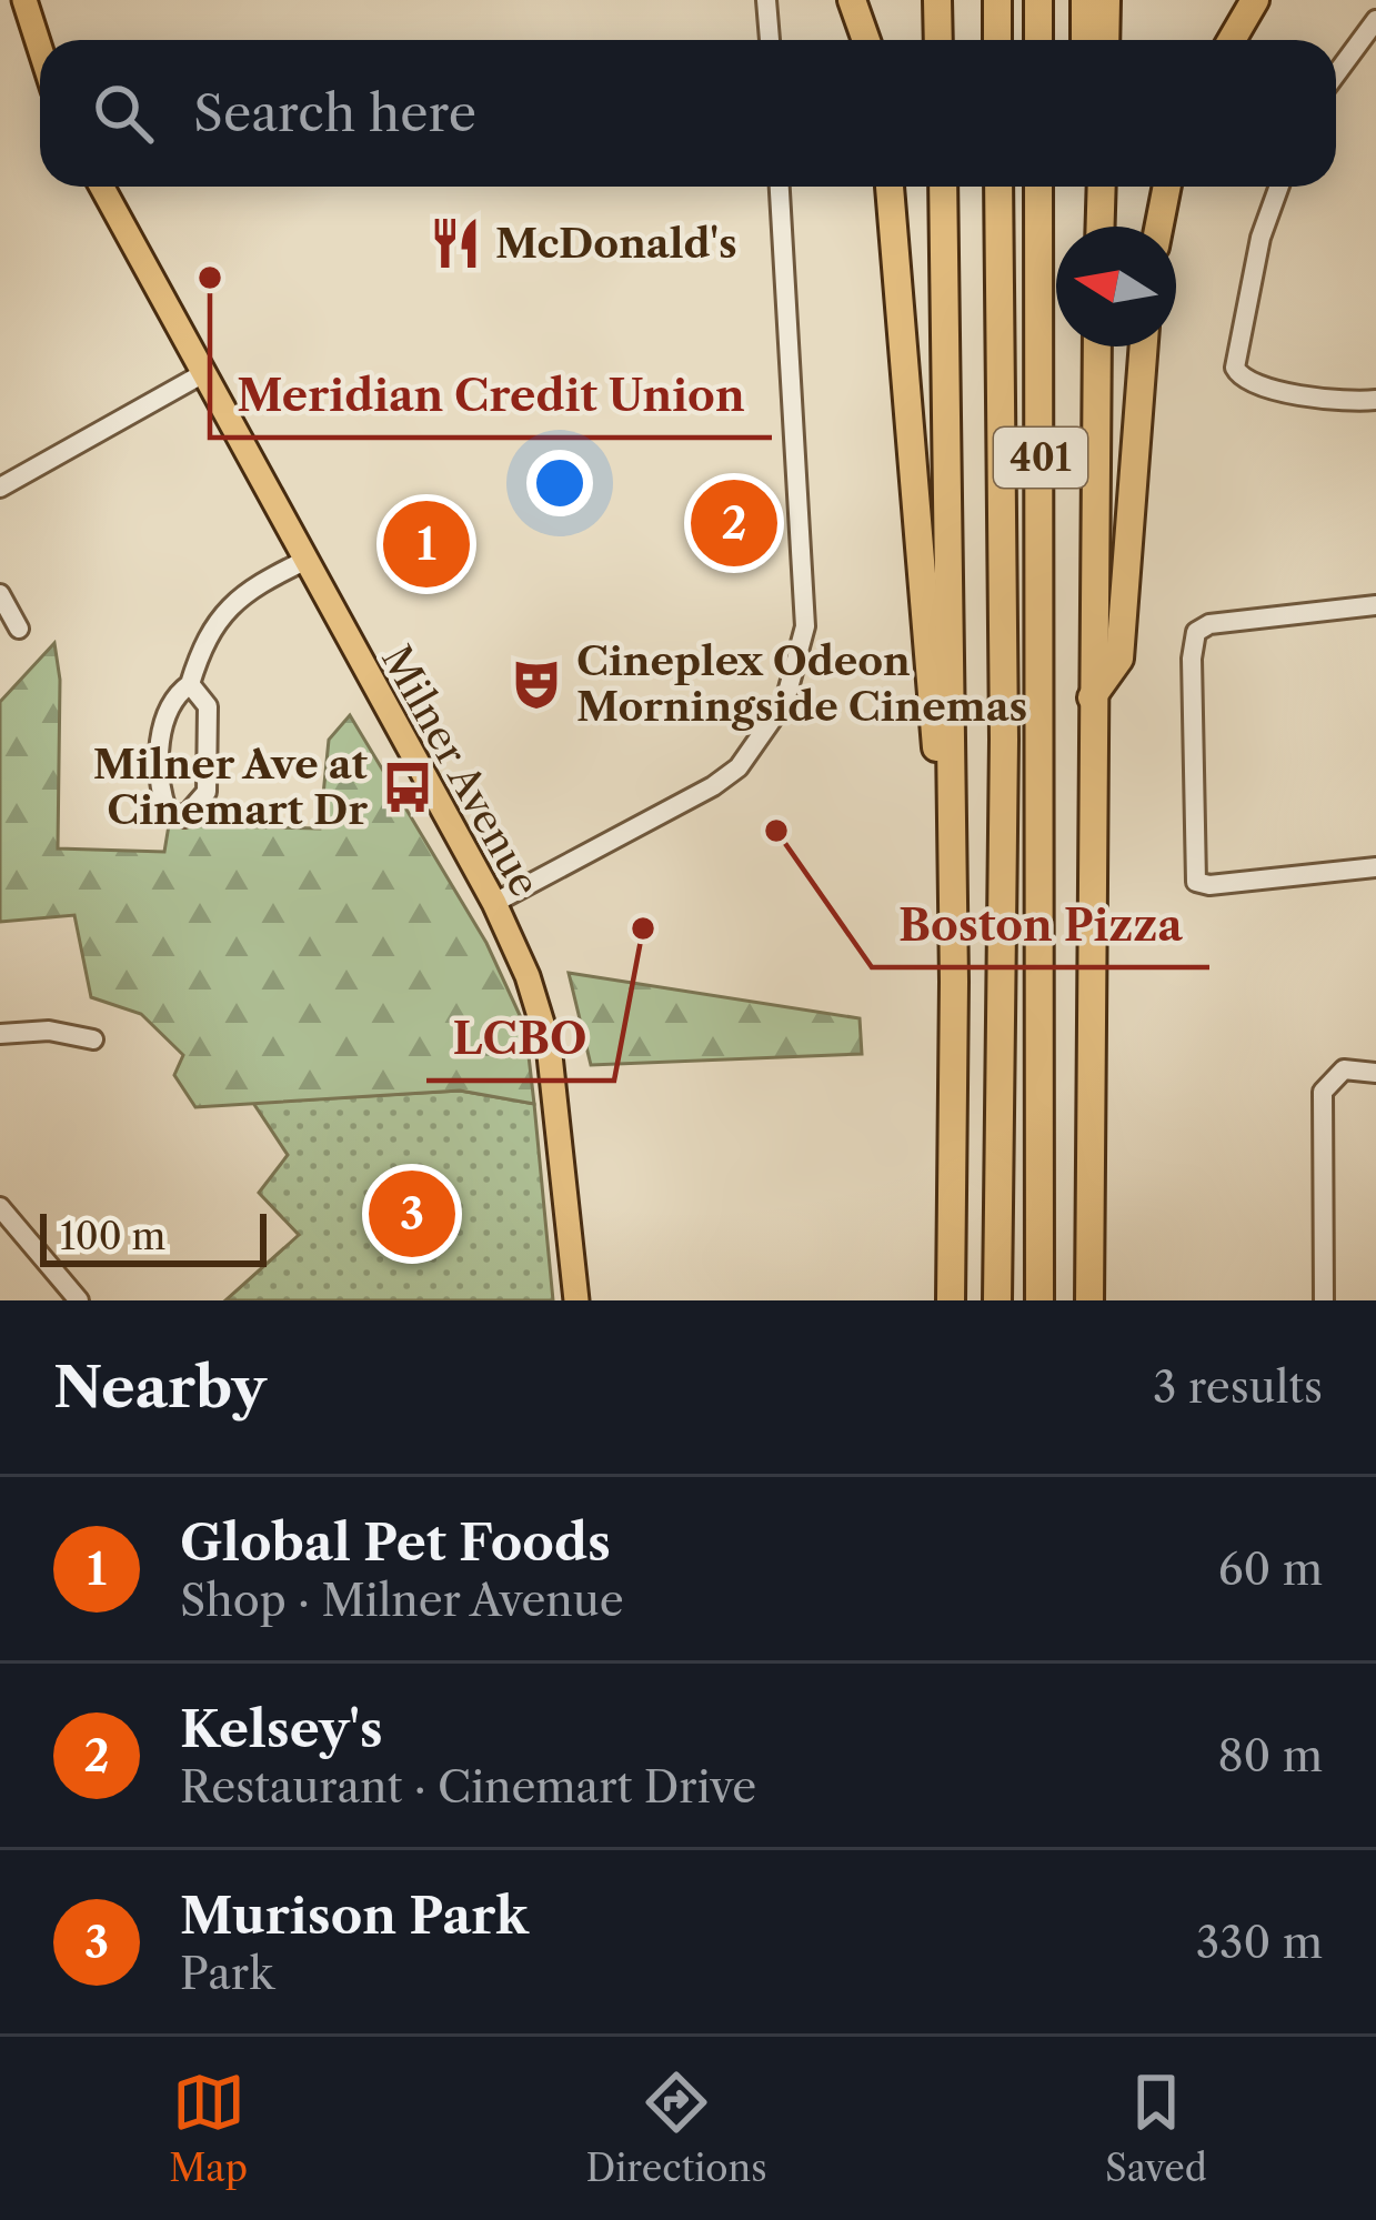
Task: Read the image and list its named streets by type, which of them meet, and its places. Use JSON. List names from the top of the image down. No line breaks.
{"streets":{"highway":["401"],"main road":["Milner Avenue"]},"places":{"restaurant":["McDonald's"],"other":["Meridian Credit Union","Boston Pizza","LCBO"],"theatre":["Cineplex Odeon Morningside Cinemas"],"bus stop":["Milner Ave at Cinemart Dr"]},"scale_bar":"100 m","north":"left","page":{"search":"Search here","pins":["2","1","3"],"scale":"100 m","heading":["Nearby","3 results"],"list":[{"mark":"1","name":"Global Pet Foods","note":"Shop · Milner Avenue","value":"60 m"},{"mark":"2","name":"Kelsey's","note":"Restaurant · Cinemart Drive","value":"80 m"},{"mark":"3","name":"Murison Park","note":"Park","value":"330 m"}],"nav":["Map","Directions","Saved"]}}
